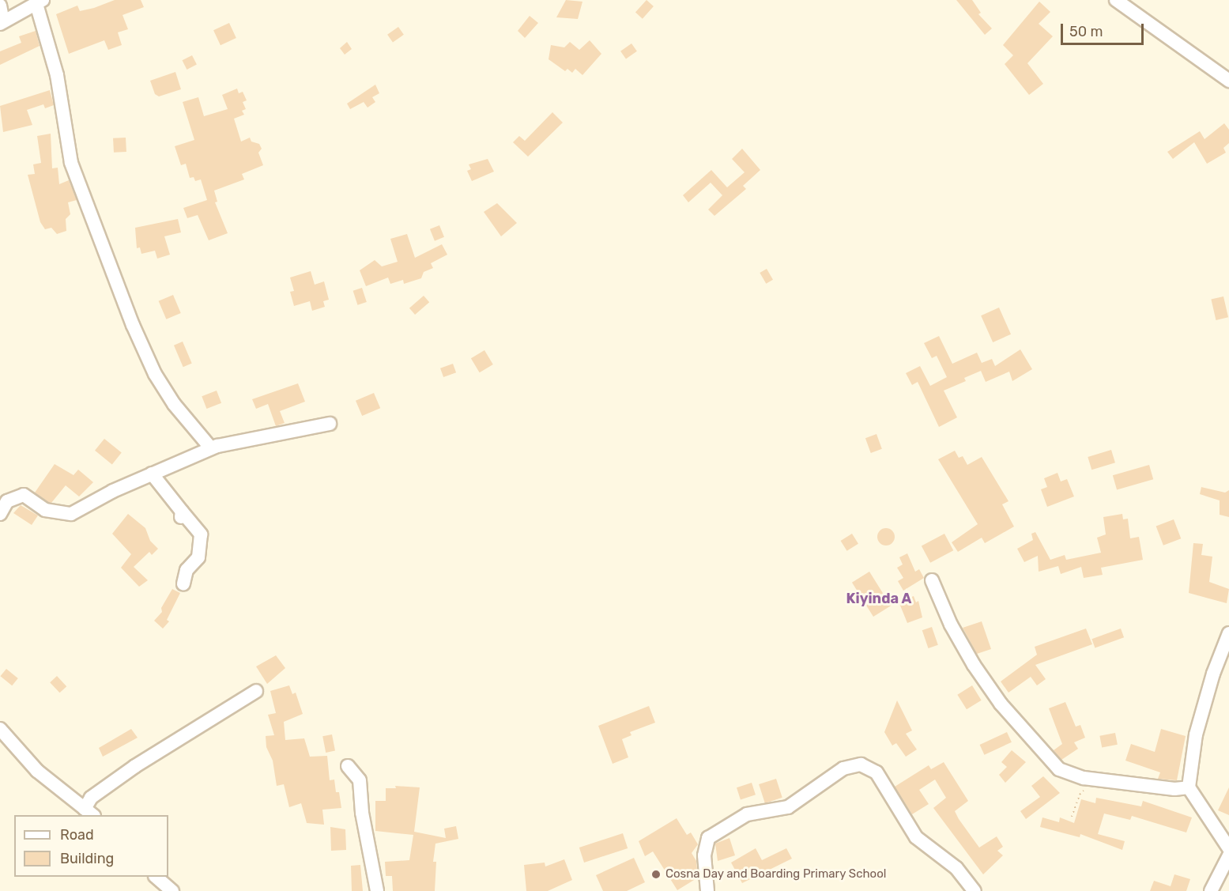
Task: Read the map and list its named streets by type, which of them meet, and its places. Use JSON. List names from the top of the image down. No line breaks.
{"districts":["Kiyinda A"],"places":["Cosna Day and Boarding Primary School"],"legend":["Road","Building"],"scale_bar":"50 m"}
